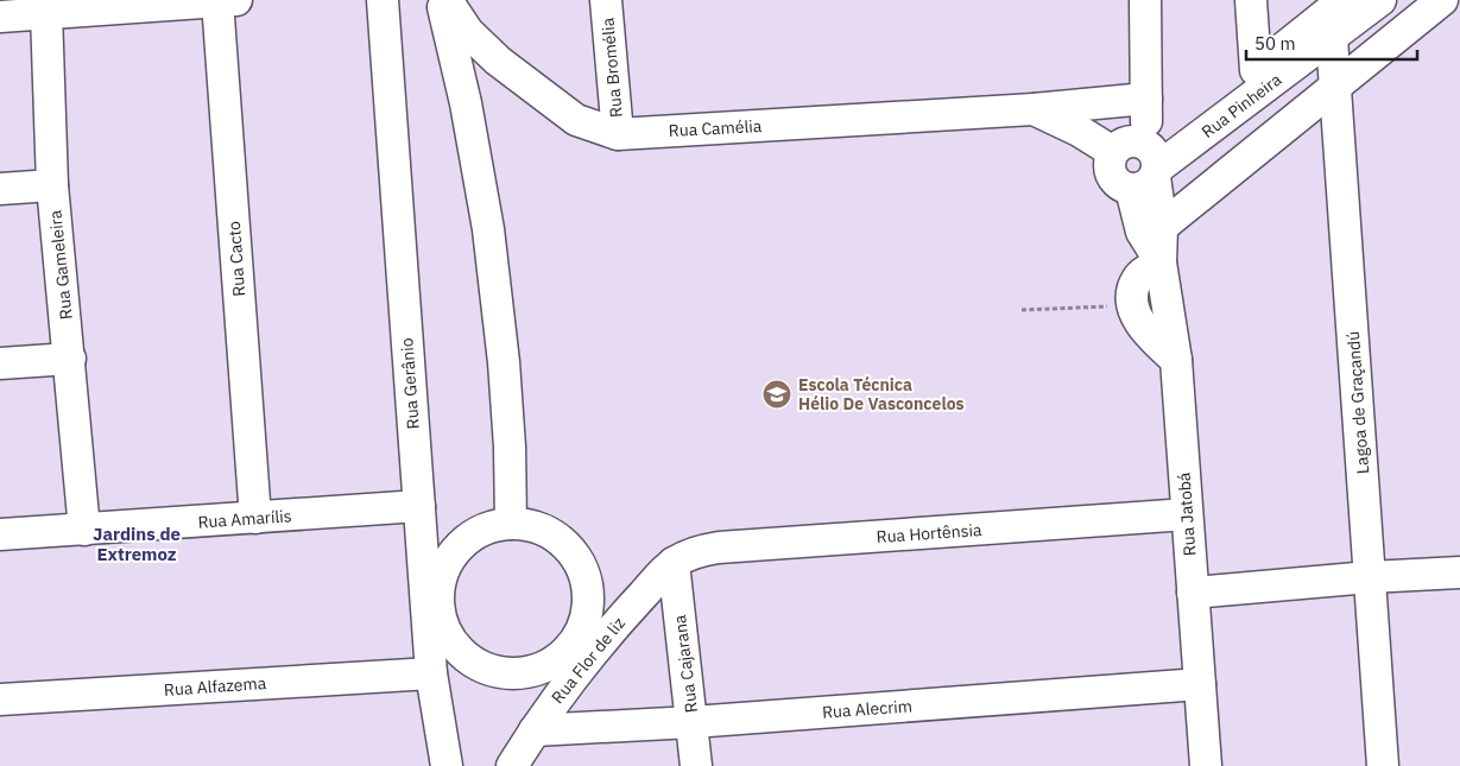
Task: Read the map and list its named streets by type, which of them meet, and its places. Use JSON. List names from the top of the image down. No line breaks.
{"streets":{"street":["Rua Bromélia","Rua Pinheira","Rua Camélia","Rua Cacto","Rua Gameleira","Rua Gerânio","Lagoa de Graçandú","Rua Jatobá","Rua Amarílis","Rua Hortênsia","Rua Flor de liz","Rua Cajarana","Rua Alfazema","Rua Alecrim"]},"crossings":[["Rua Bromélia","Rua Camélia"],["Rua Pinheira","Rua Camélia"],["Rua Pinheira","Lagoa de Graçandú"],["Rua Pinheira","Rua Jatobá"],["Rua Camélia","Rua Jatobá"],["Rua Cacto","Rua Amarílis"],["Rua Gameleira","Rua Amarílis"],["Rua Gerânio","Rua Amarílis"],["Rua Gerânio","Rua Flor de liz"],["Rua Gerânio","Rua Alfazema"],["Rua Jatobá","Rua Hortênsia"],["Rua Jatobá","Rua Alecrim"],["Rua Hortênsia","Rua Flor de liz"],["Rua Hortênsia","Rua Cajarana"],["Rua Flor de liz","Rua Cajarana"],["Rua Flor de liz","Rua Alecrim"],["Rua Cajarana","Rua Alecrim"]],"districts":["Jardins de Extremoz"],"places":{"school or university":["Escola Técnica Hélio De Vasconcelos"]},"scale_bar":"50 m"}
